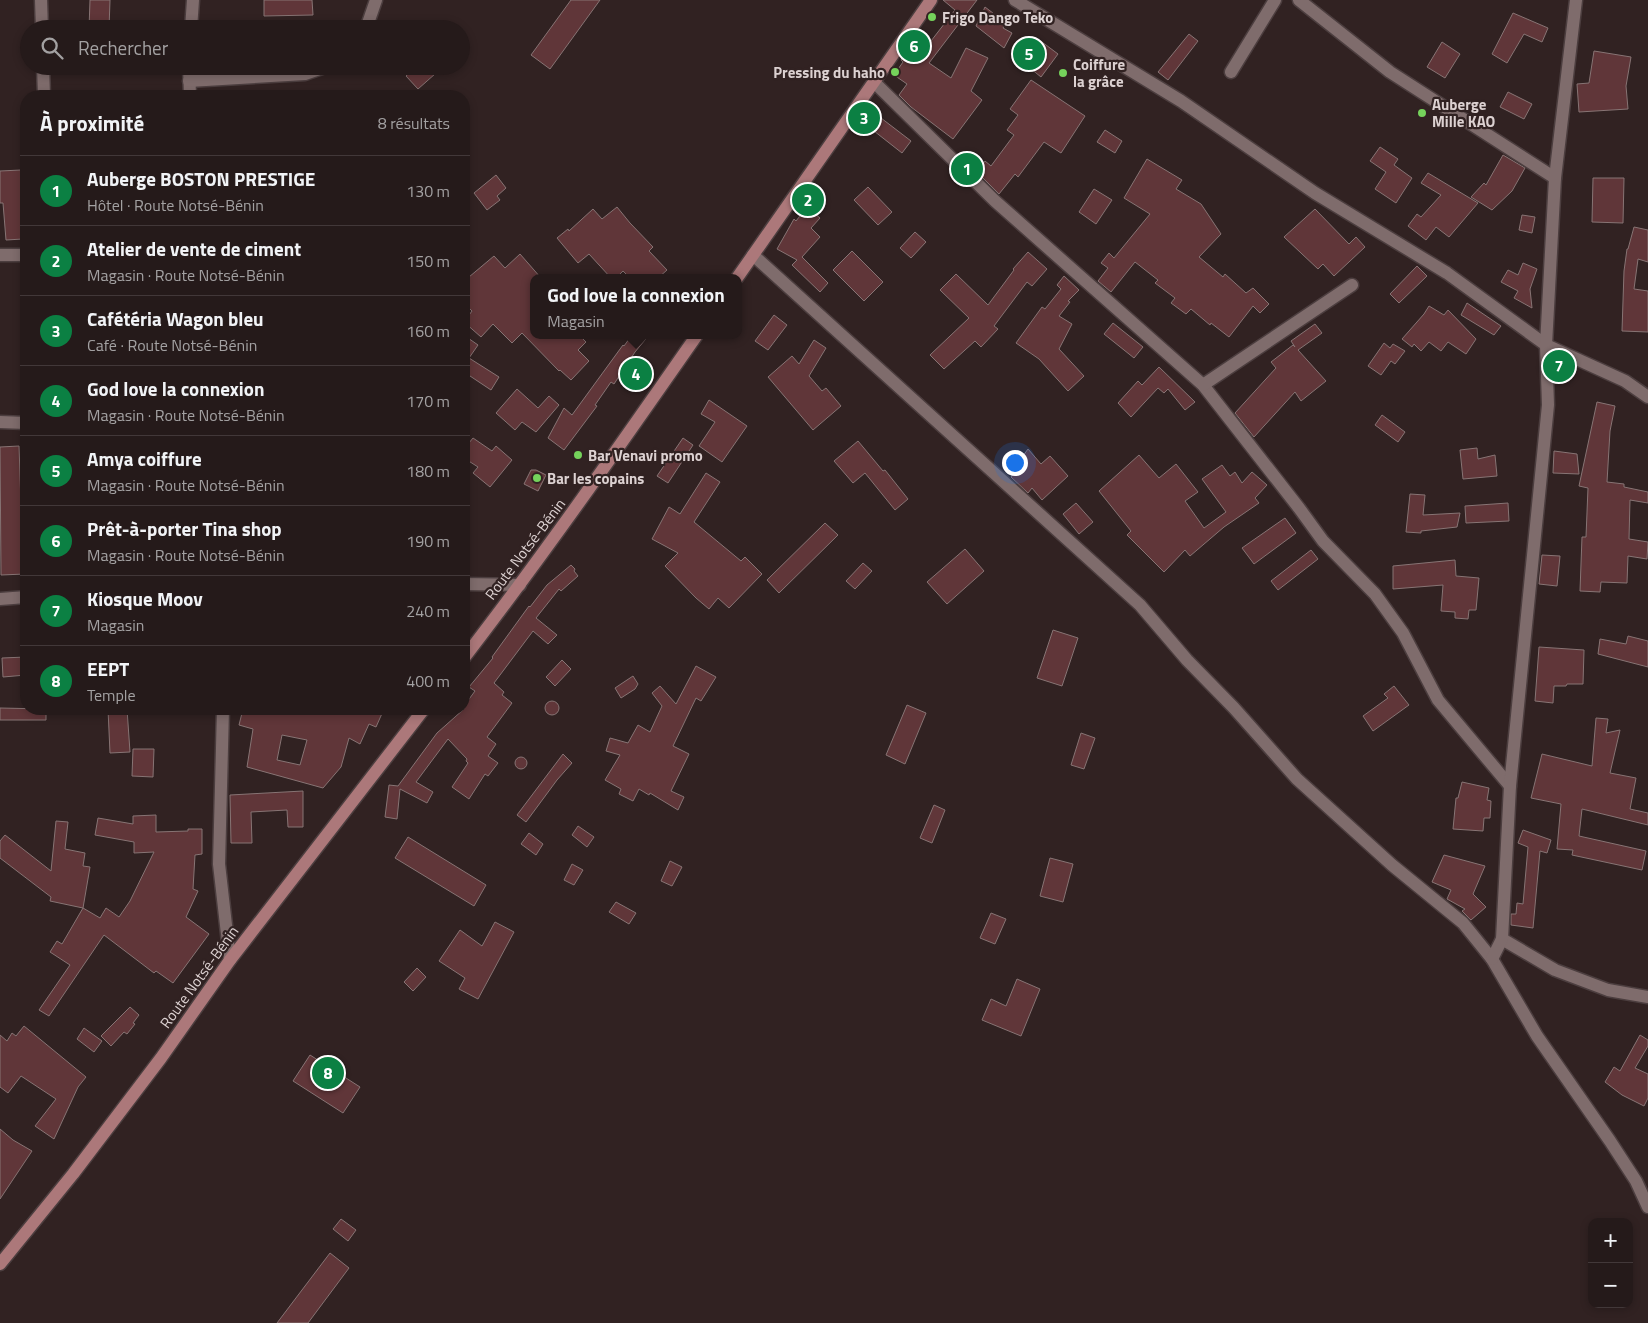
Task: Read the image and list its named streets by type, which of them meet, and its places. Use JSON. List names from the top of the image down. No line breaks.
{"streets":{"main road":["Route Notsé-Bénin"]},"places":["Frigo Dango Teko","Pressing du haho","Coiffure la grâce","Auberge Mille KAO","Bar Venavi promo","Bar les copains"],"page":{"search":"Rechercher","pins":["6","5","3","1","2","7","4","8"],"heading":["À proximité","8 résultats"],"list":[{"mark":"1","name":"Auberge BOSTON PRESTIGE","note":"Hôtel · Route Notsé-Bénin","value":"130 m"},{"mark":"2","name":"Atelier de vente de ciment","note":"Magasin · Route Notsé-Bénin","value":"150 m"},{"mark":"3","name":"Cafétéria Wagon bleu","note":"Café · Route Notsé-Bénin","value":"160 m"},{"mark":"4","name":"God love la connexion","note":"Magasin · Route Notsé-Bénin","value":"170 m"},{"mark":"5","name":"Amya coiffure","note":"Magasin · Route Notsé-Bénin","value":"180 m"},{"mark":"6","name":"Prêt-à-porter Tina shop","note":"Magasin · Route Notsé-Bénin","value":"190 m"},{"mark":"7","name":"Kiosque Moov","note":"Magasin","value":"240 m"},{"mark":"8","name":"EEPT","note":"Temple","value":"400 m"}],"popup":["God love la connexion","Magasin"],"map_buttons":["+","−"]}}
